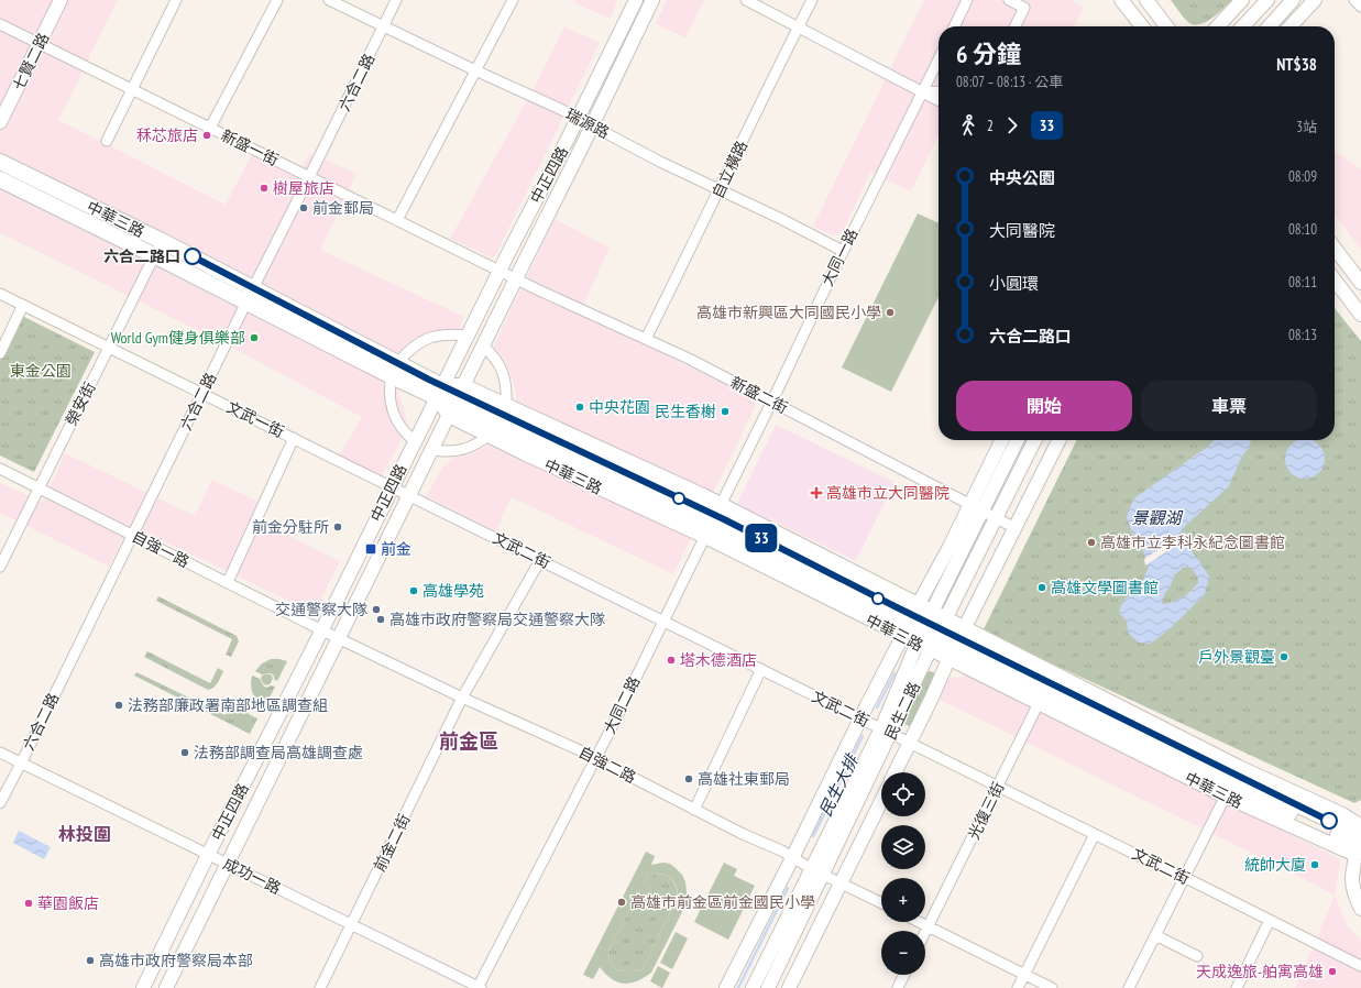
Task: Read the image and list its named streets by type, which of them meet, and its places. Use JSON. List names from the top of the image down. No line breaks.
{"streets":{"main road":["中華三路"],"street":["七賢二路","六合二路","瑞源路","新盛一街","自立橫路","中正四路","大同一路","新盛二街","榮安街","文武一街","自強一路","文武二街","大同二路","民生二路","自強二路","光復三街","前金二街","成功一路"]},"crossings":[["七賢二路","新盛一街"],["六合二路","瑞源路"],["六合二路","新盛一街"],["六合二路","中華三路"],["六合二路","文武一街"],["六合二路","自強一路"],["六合二路","成功一路"],["瑞源路","自立橫路"],["瑞源路","中正四路"],["瑞源路","大同一路"],["新盛一街","中正四路"],["新盛一街","新盛二街"],["自立橫路","新盛二街"],["中正四路","中華三路"],["中正四路","新盛二街"],["中正四路","文武一街"],["中正四路","自強一路"],["中正四路","文武二街"],["中正四路","自強二路"],["中正四路","成功一路"],["中華三路","大同一路"],["中華三路","榮安街"],["中華三路","大同二路"],["中華三路","民生二路"],["中華三路","光復三街"],["大同一路","新盛二街"],["大同一路","大同二路"],["新盛二街","民生二路"],["榮安街","文武一街"],["榮安街","自強一路"],["文武一街","文武二街"],["自強一路","自強二路"],["文武二街","大同二路"],["文武二街","民生二路"],["文武二街","光復三街"],["文武二街","前金二街"],["大同二路","自強二路"],["大同二路","成功一路"],["民生二路","自強二路"],["自強二路","前金二街"],["前金二街","成功一路"]],"districts":["前金區","林投圍"],"water":["景觀湖","民生大排"],"parks":["東金公園"],"places":{"other":["秝芯旅店","樹屋旅店","前金郵局","六合二路口","高雄市新興區大同國民小學","World Gym健身俱樂部","中央花園","民生香榭","前金分駐所","高雄市立李科永紀念圖書館","高雄文學圖書館","高雄學苑","交通警察大隊","高雄市政府警察局交通警察大隊","戶外景觀臺","塔木德酒店","法務部廉政署南部地區調查組","法務部調查局高雄調查處","高雄社東郵局","統帥大廈","高雄市前金區前金國民小學","華園飯店","高雄市政府警察局本部","天成逸旅-舶寓高雄"],"health":["高雄市立大同醫院"],"transit":["前金"]},"lines":["bus line 33"],"page":{"on_map":"33","heading":["6 分鐘","08:07 – 08:13 · 公車","NT$38"],"legs":["2","33","3站"],"list":[{"name":"中央公園","value":"08:09"},{"name":"大同醫院","value":"08:10"},{"name":"小圓環","value":"08:11"},{"name":"六合二路口","value":"08:13"}],"buttons":["開始","車票"],"map_buttons":["+","−"]}}
